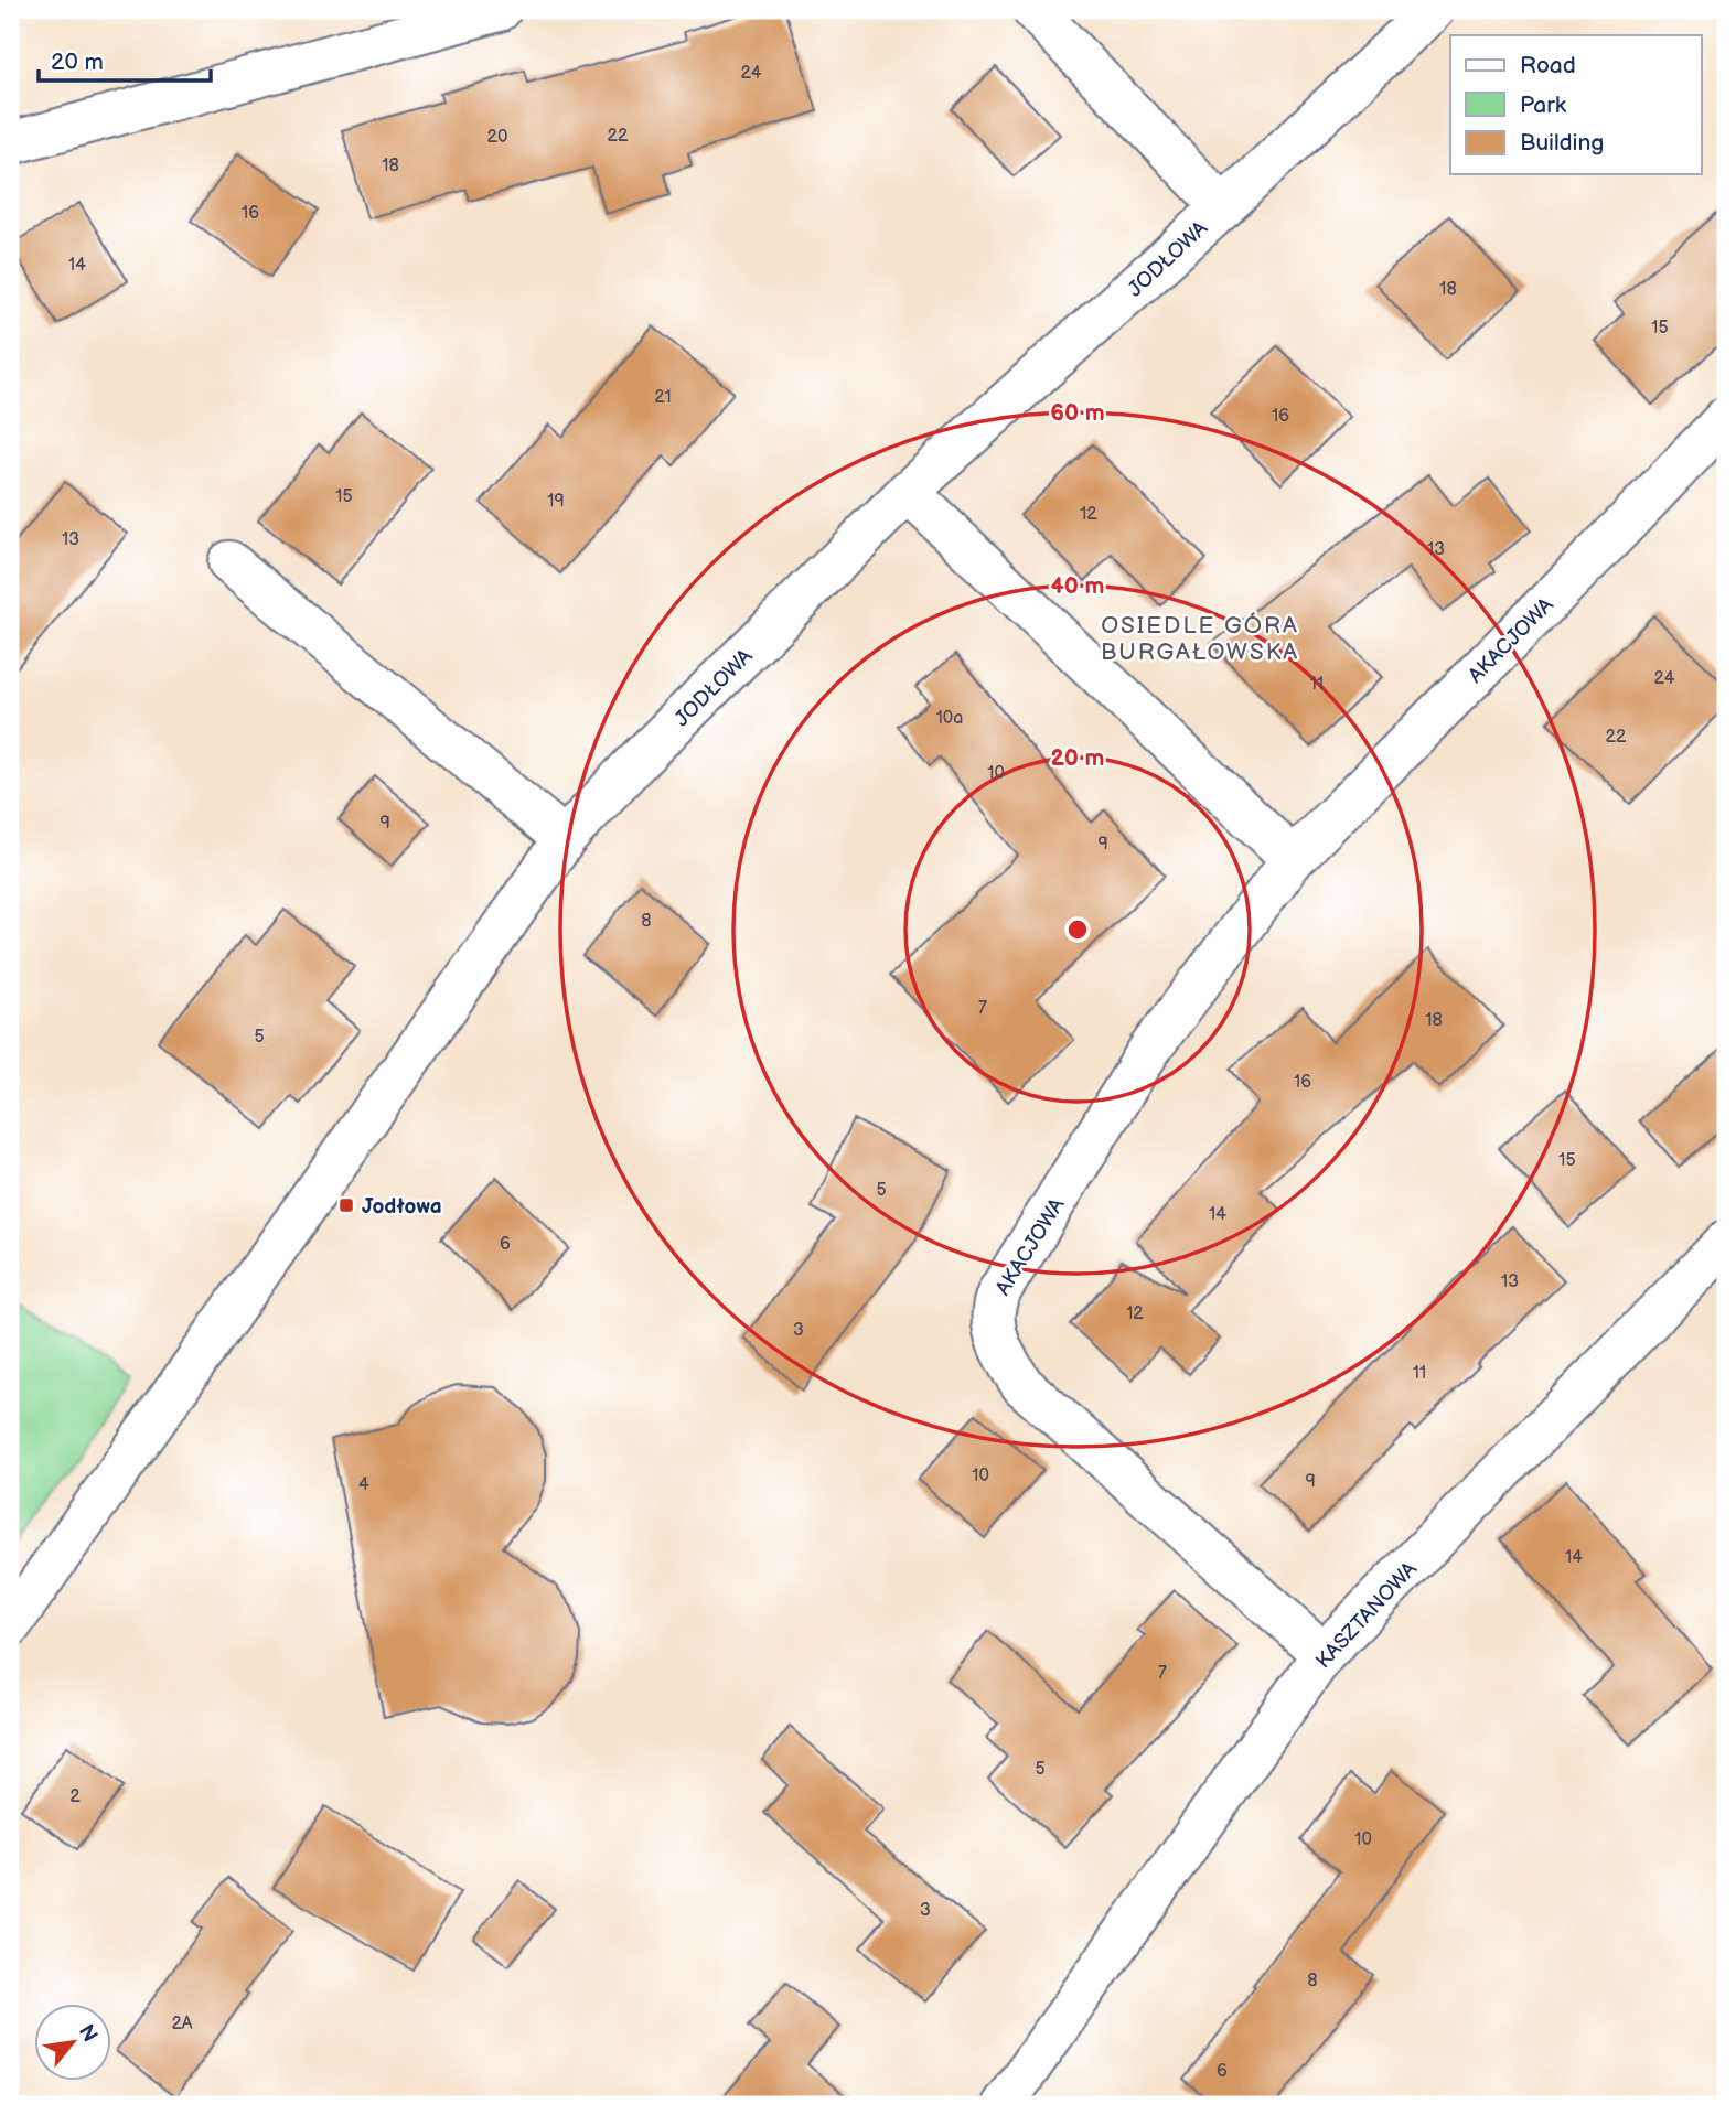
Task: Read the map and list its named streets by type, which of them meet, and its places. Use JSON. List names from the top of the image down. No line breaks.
{"streets":{"street":["JODŁOWA","AKACJOWA","KASZTANOWA"]},"crossings":[["AKACJOWA","KASZTANOWA"]],"districts":["OSIEDLE GÓRA BURGAŁOWSKA"],"places":{"transit":["Jodłowa"]},"house_numbers":["24","22","20","18","16","14","18","15","21","16","15","19","12","13","13","24","11","10a","22","10","9","9","8","7","18","5","16","15","5","14","6","13","12","3","11","10","9","4","14","7","5","2","10","3","8","2A","6"],"legend":["Road","Park","Building"],"scale_bar":"20 m","north":"top right","rings":["60 m","40 m","20 m"]}
